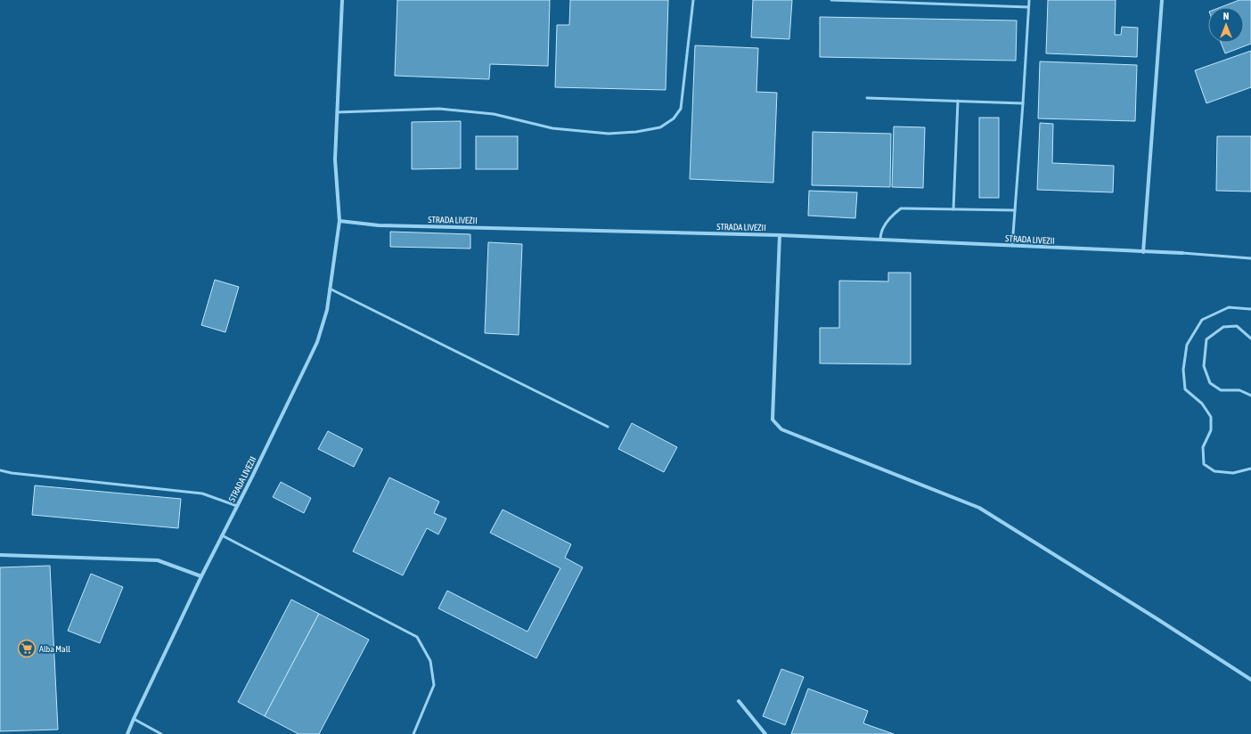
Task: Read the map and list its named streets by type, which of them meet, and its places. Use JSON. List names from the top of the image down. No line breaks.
{"streets":{"street":["STRADA LIVEZII"]},"places":{"supermarket":["Alba Mall"]},"north":"top"}
